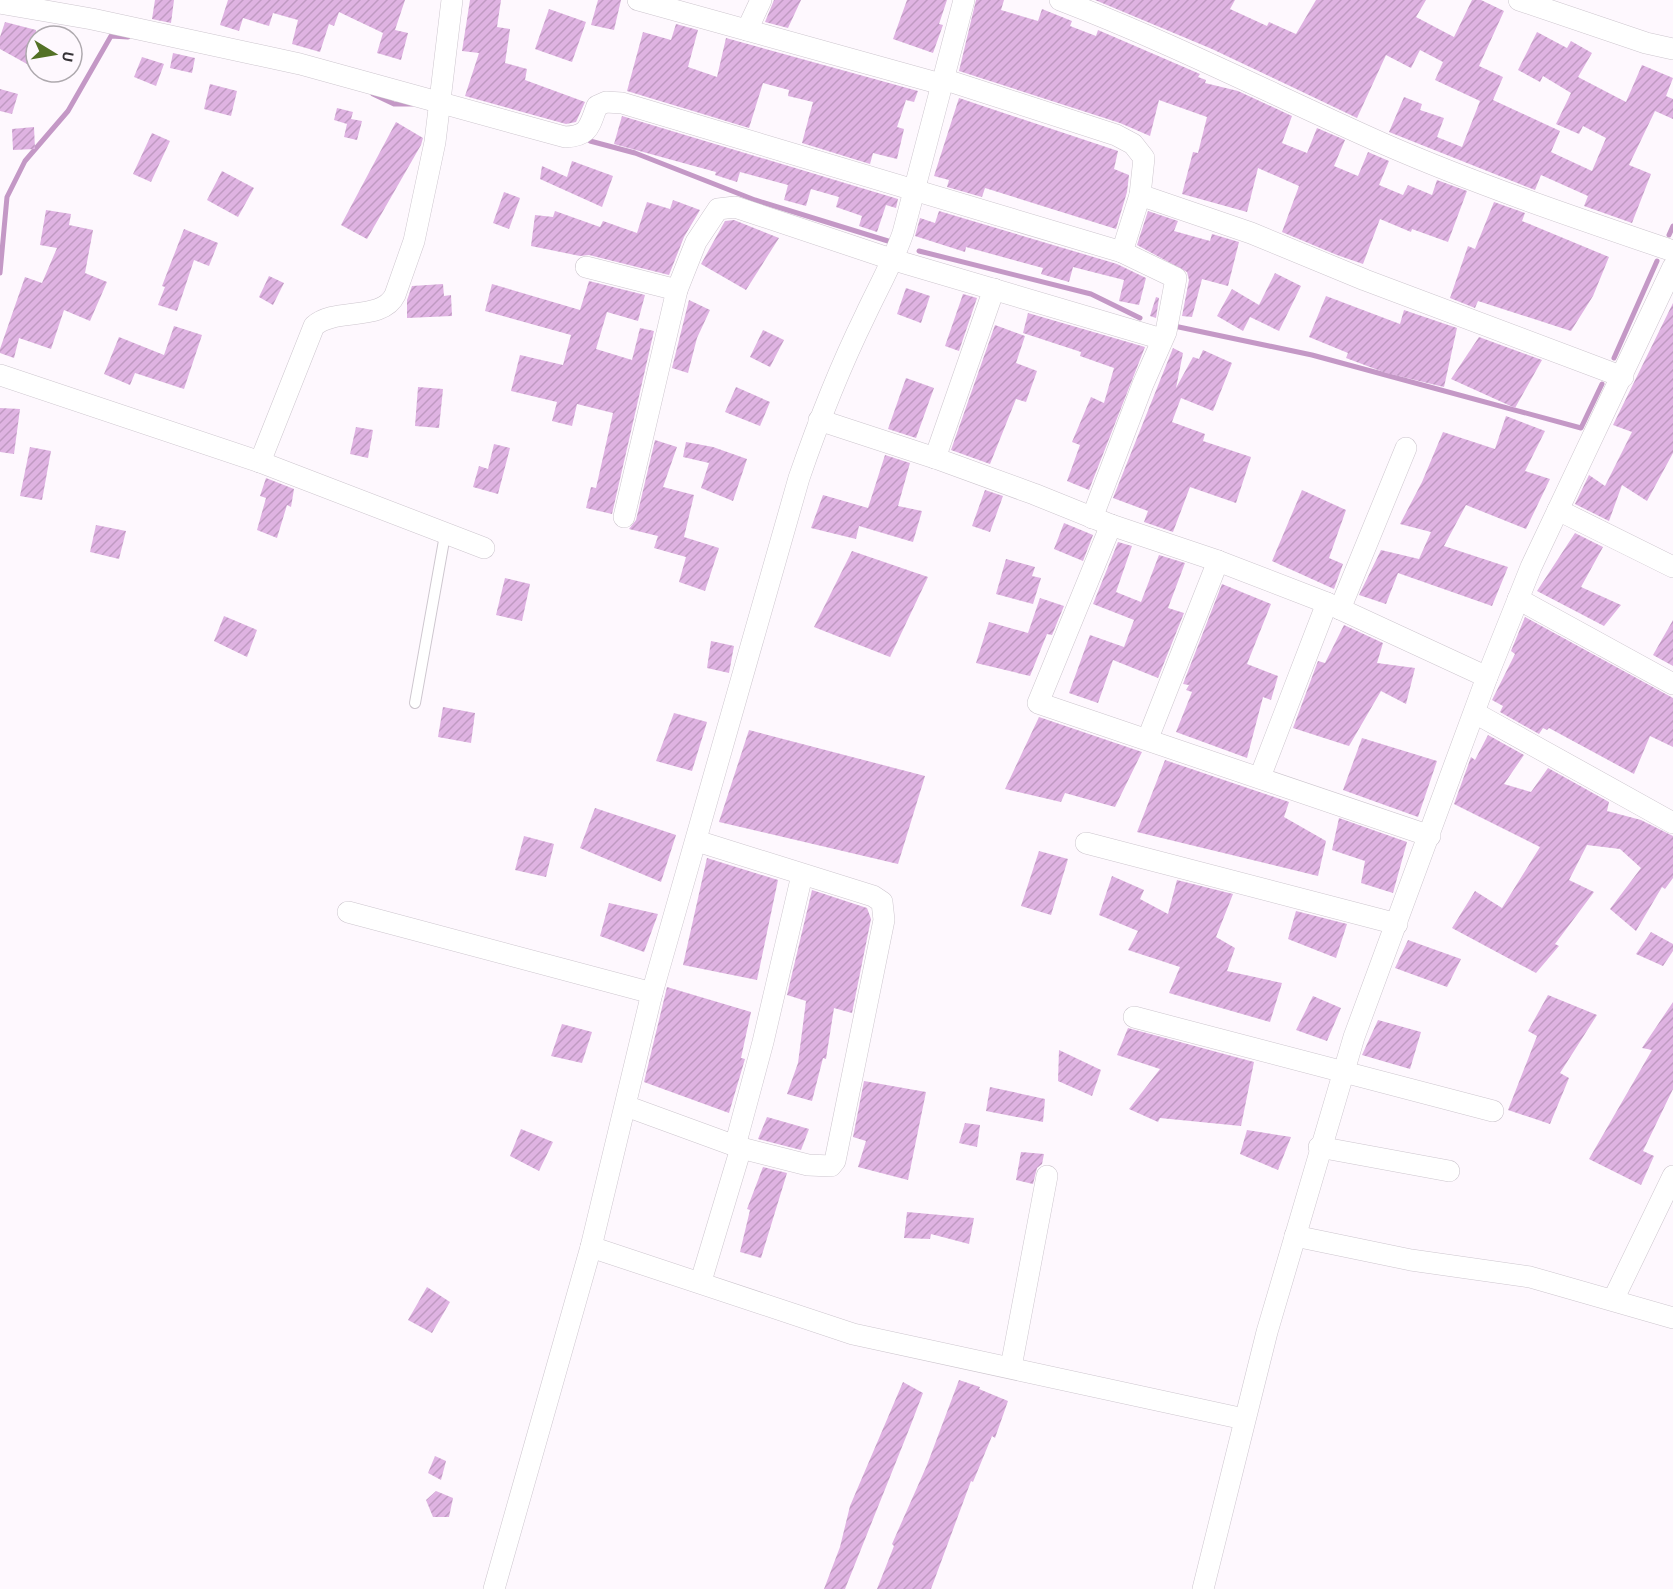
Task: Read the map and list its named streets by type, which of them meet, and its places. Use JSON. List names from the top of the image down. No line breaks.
{"north":"right"}
